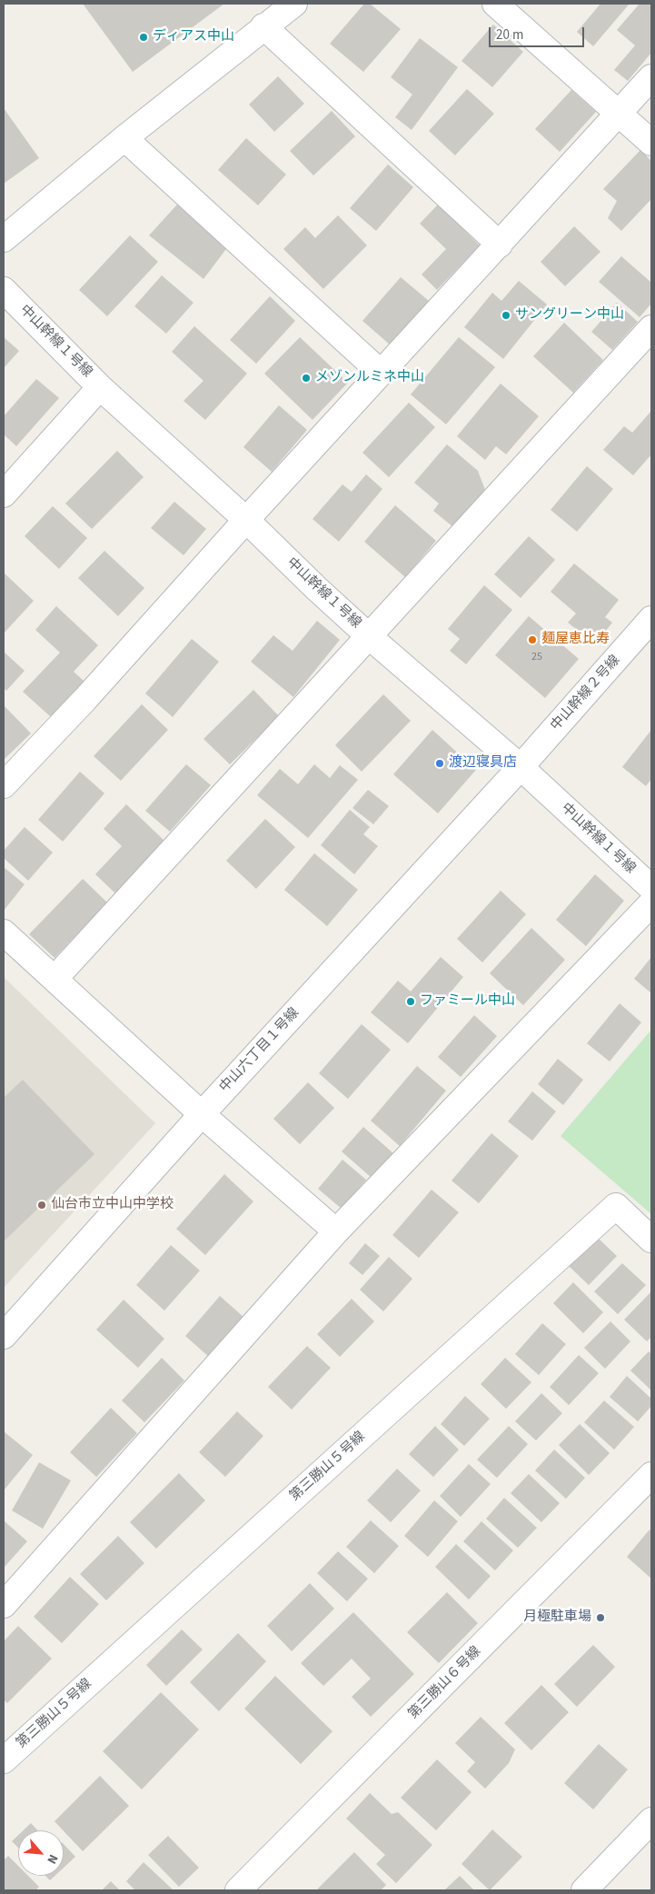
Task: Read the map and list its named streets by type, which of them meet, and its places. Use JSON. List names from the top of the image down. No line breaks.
{"streets":{"street":["中山幹線１号線","中山幹線２号線","中山六丁目１号線","第三勝山５号線","第三勝山６号線"]},"crossings":[["中山幹線１号線","中山幹線２号線"],["中山幹線１号線","中山六丁目１号線"],["中山幹線２号線","中山六丁目１号線"]],"places":["ディアス中山","サングリーン中山","メゾンルミネ中山","麺屋恵比寿","渡辺寝具店","ファミール中山","仙台市立中山中学校","月極駐車場"],"house_numbers":["25"],"scale_bar":"20 m","north":"bottom right"}
